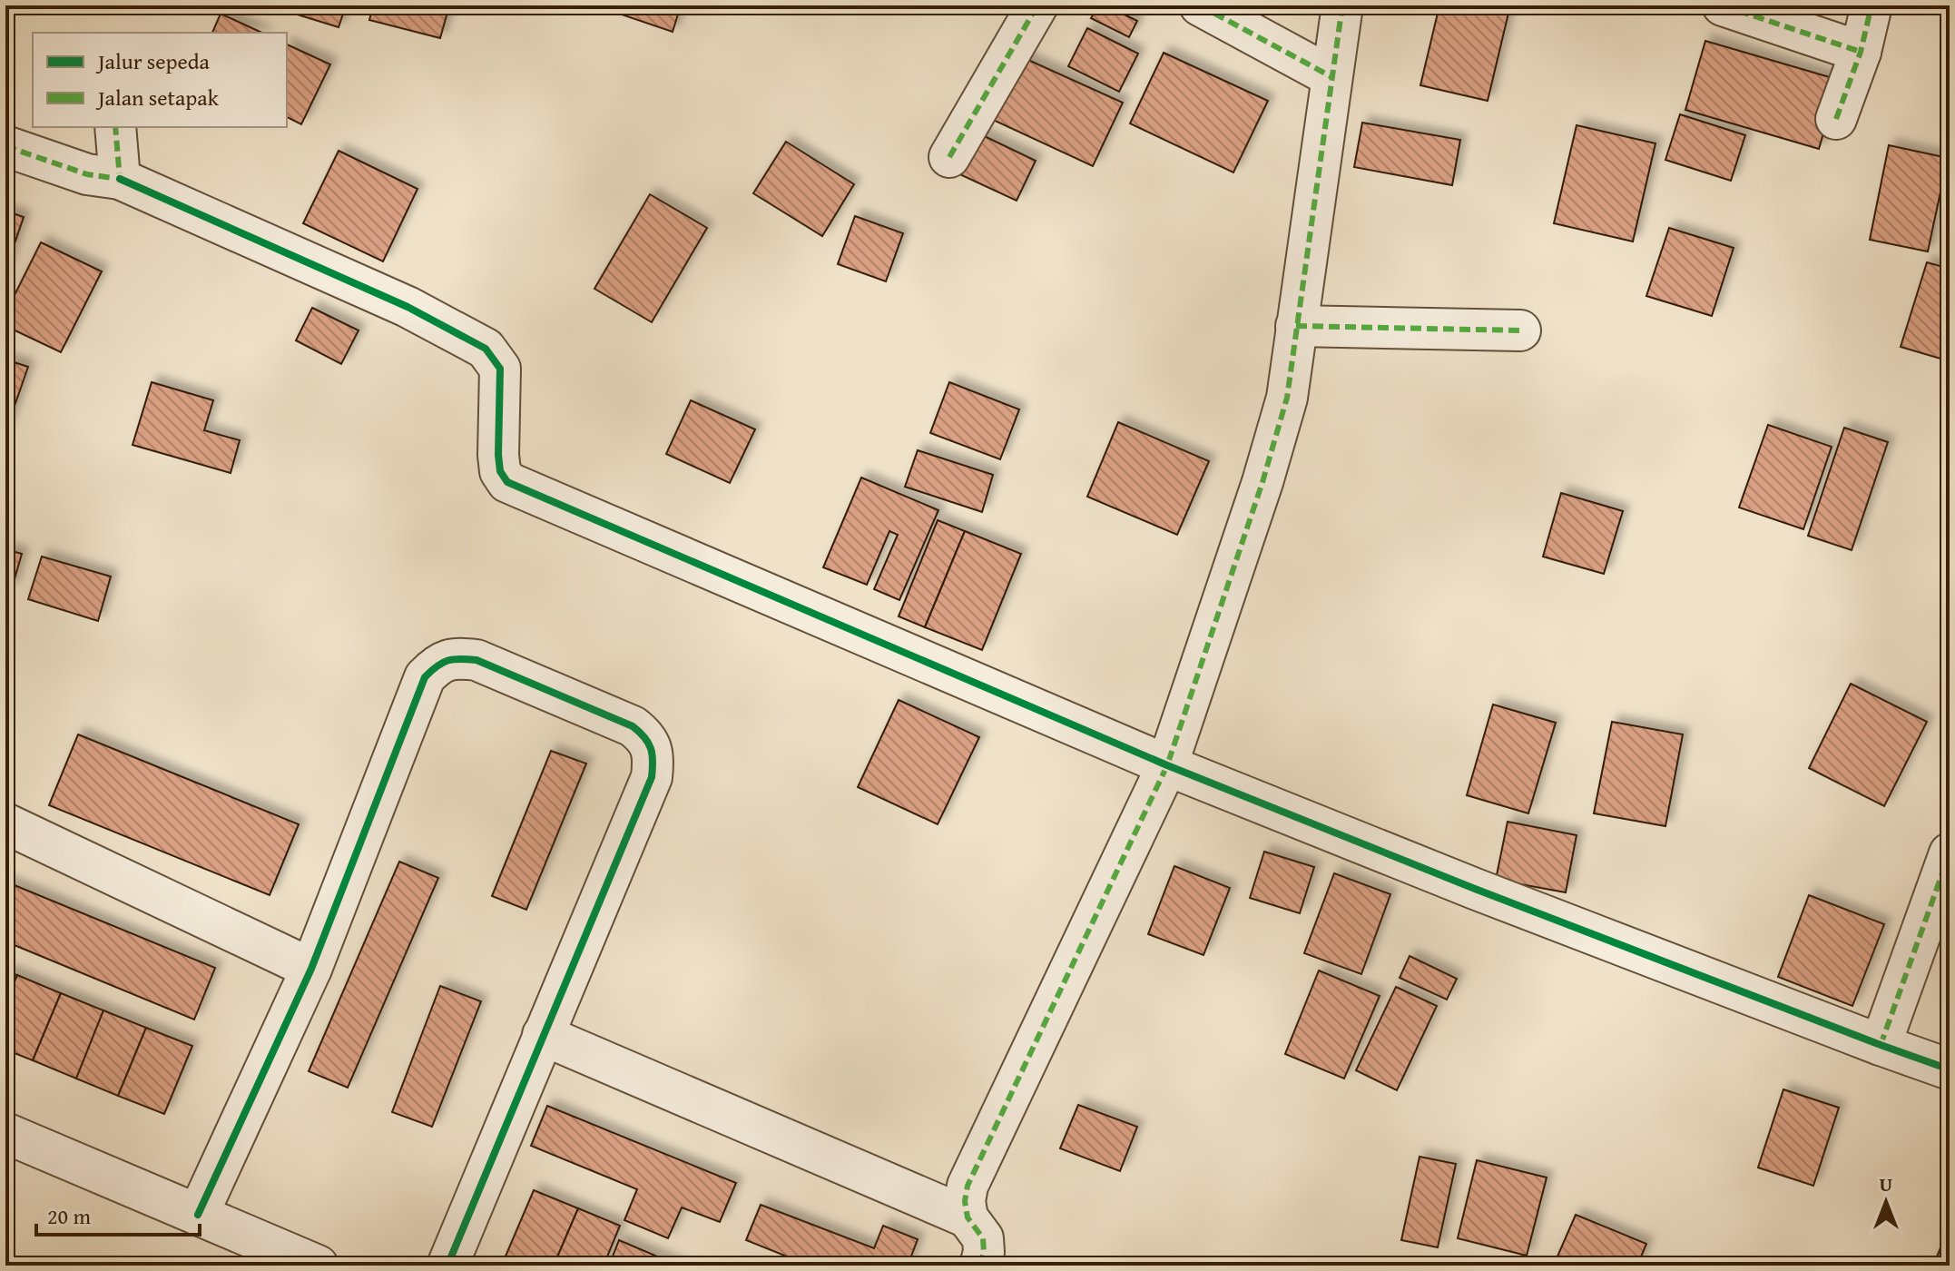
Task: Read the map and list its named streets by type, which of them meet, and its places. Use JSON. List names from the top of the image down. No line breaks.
{"legend":["Jalur sepeda","Jalan setapak"],"scale_bar":"20 m","north":"top"}
